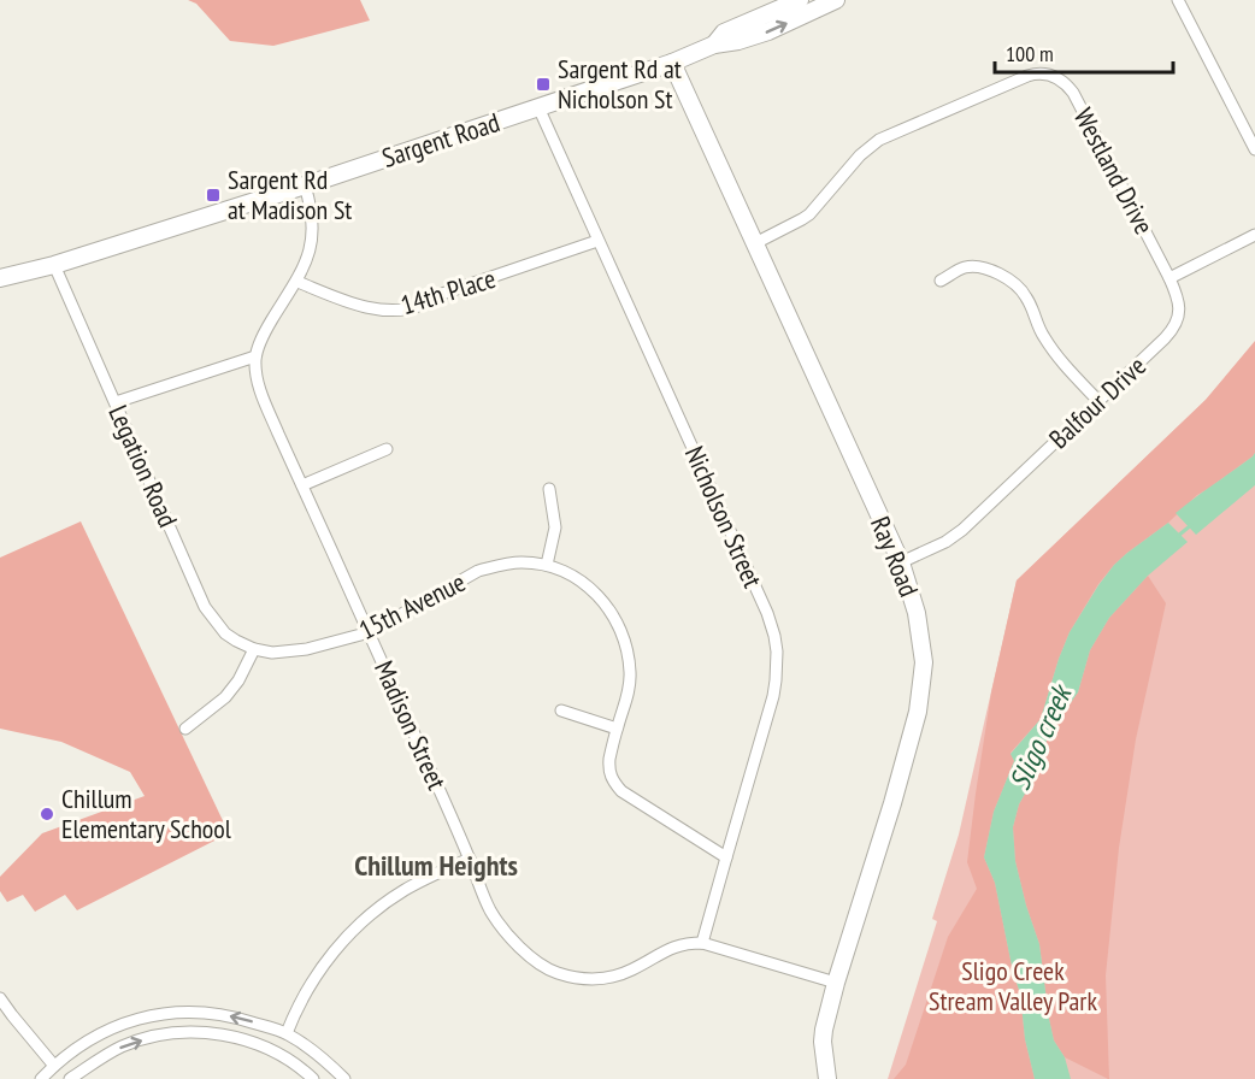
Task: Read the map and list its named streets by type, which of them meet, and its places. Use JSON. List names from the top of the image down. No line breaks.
{"streets":{"street":["Sargent Road","Westland Drive","14th Place","Balfour Drive","Legation Road","Nicholson Street","Ray Road","15th Avenue","Madison Street"]},"crossings":[["Sargent Road","Legation Road"],["Sargent Road","Nicholson Street"],["Sargent Road","Ray Road"],["Westland Drive","Balfour Drive"],["Westland Drive","Ray Road"],["14th Place","Nicholson Street"],["Balfour Drive","Ray Road"],["Legation Road","15th Avenue"],["Nicholson Street","15th Avenue"],["Nicholson Street","Madison Street"],["Ray Road","Madison Street"],["15th Avenue","Madison Street"]],"districts":["Chillum Heights"],"water":["Sligo creek"],"parks":["Sligo Creek Stream Valley Park"],"places":{"transit":["Sargent Rd at Nicholson St","Sargent Rd at Madison St"],"other":["Chillum Elementary School"]},"scale_bar":"100 m"}
